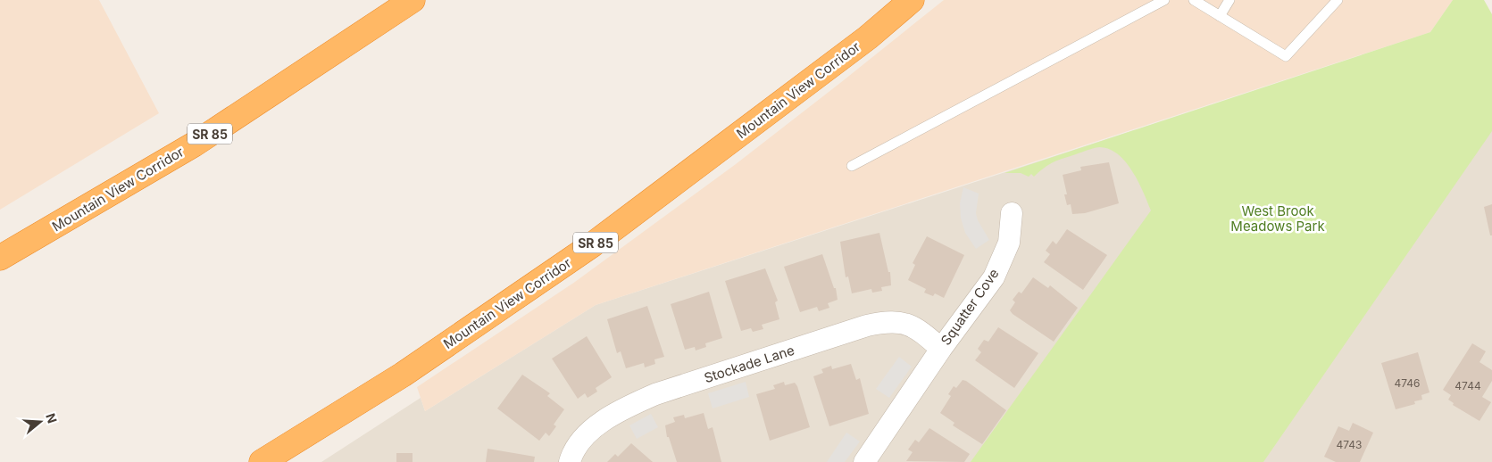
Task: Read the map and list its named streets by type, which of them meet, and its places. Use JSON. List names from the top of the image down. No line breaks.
{"streets":{"highway":["Mountain View Corridor","SR 85"],"street":["Squatter Cove","Stockade Lane"]},"crossings":[["Squatter Cove","Stockade Lane"]],"parks":["West Brook Meadows Park"],"house_numbers":["4746","4744","4743"],"north":"right"}
